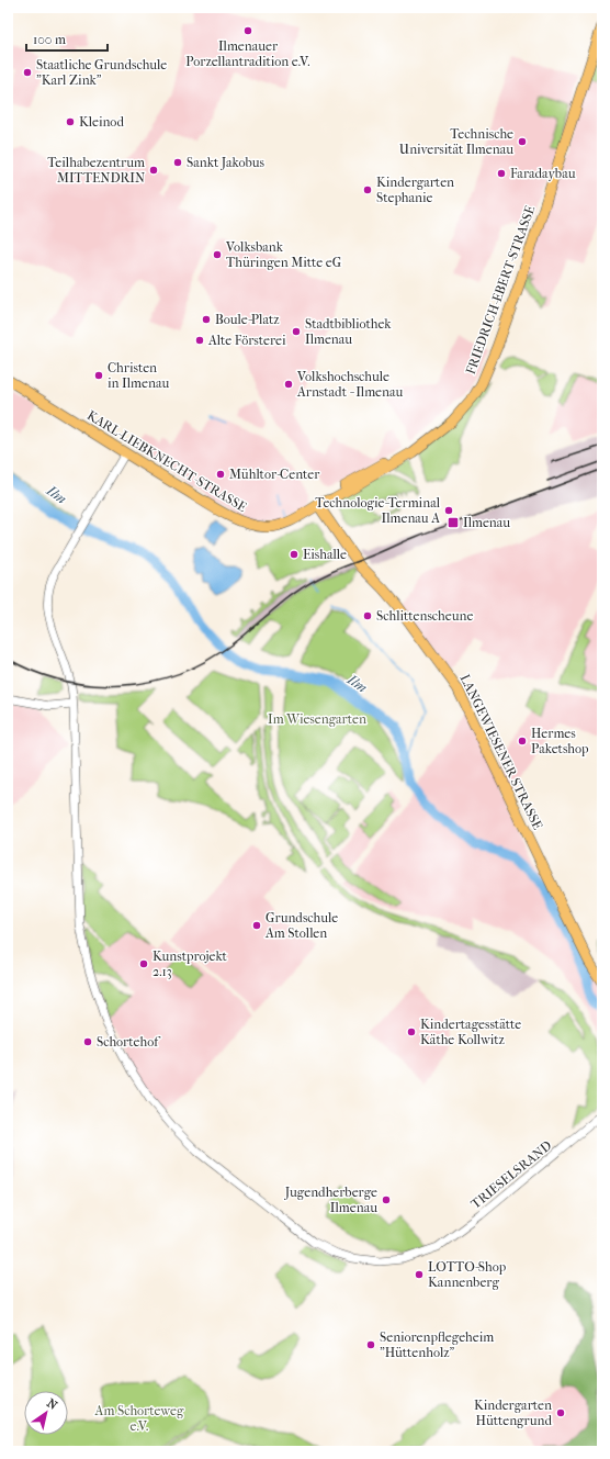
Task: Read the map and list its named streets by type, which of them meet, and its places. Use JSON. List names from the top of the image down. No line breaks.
{"streets":{"main road":["FRIEDRICH-EBERT-STRASSE","KARL-LIEBKNECHT-STRASSE","LANGEWIESENER STRASSE"],"street":["TRIESELSRAND"]},"crossings":[["FRIEDRICH-EBERT-STRASSE","KARL-LIEBKNECHT-STRASSE"],["FRIEDRICH-EBERT-STRASSE","LANGEWIESENER STRASSE"],["KARL-LIEBKNECHT-STRASSE","LANGEWIESENER STRASSE"],["KARL-LIEBKNECHT-STRASSE","TRIESELSRAND"]],"water":["Ilm"],"parks":["Im Wiesengarten","Am Schorteweg e.V."],"places":{"other":["Ilmenauer Porzellantradition e.V.","Staatliche Grundschule \"Karl Zink\"","Kleinod","Technische Universität Ilmenau","Sankt Jakobus","Teilhabezentrum MITTENDRIN","Faradaybau","Kindergarten Stephanie","Volksbank Thüringen Mitte eG","Boule-Platz","Stadtbibliothek Ilmenau","Alte Försterei","Christen in Ilmenau","Volkshochschule Arnstadt - Ilmenau","Mühltor-Center","Technologie-Terminal Ilmenau A","Eishalle","Schlittenscheune","Hermes Paketshop","Grundschule Am Stollen","Kunstprojekt 2.13","Kindertagesstätte Käthe Kollwitz","Schortehof","Jugendherberge Ilmenau","LOTTO-Shop Kannenberg","Seniorenpflegeheim \"Hüttenholz\"","Kindergarten Hüttengrund"],"transit":["Ilmenau"]},"scale_bar":"100 m","north":"top right"}
